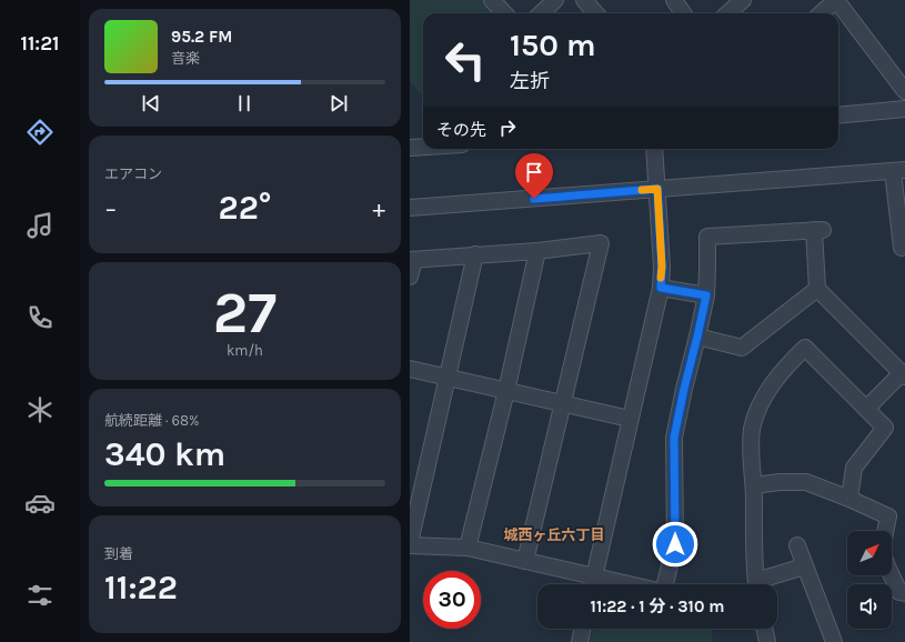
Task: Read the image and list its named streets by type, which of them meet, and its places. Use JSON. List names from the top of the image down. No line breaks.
{"districts":["城西ヶ丘六丁目"],"north":"top right","page":{"tabs":"11:21","turn":["150 m","左折"],"song":["95.2 FM","音楽"],"then":"その先","tile":["エアコン",["27","km/h"],["航続距離 · 68%","340 km"],["到着","11:22"]],"heat":["−","22°","+"],"limit":"30","trip":"11:22 · 1 分 · 310 m"}}
